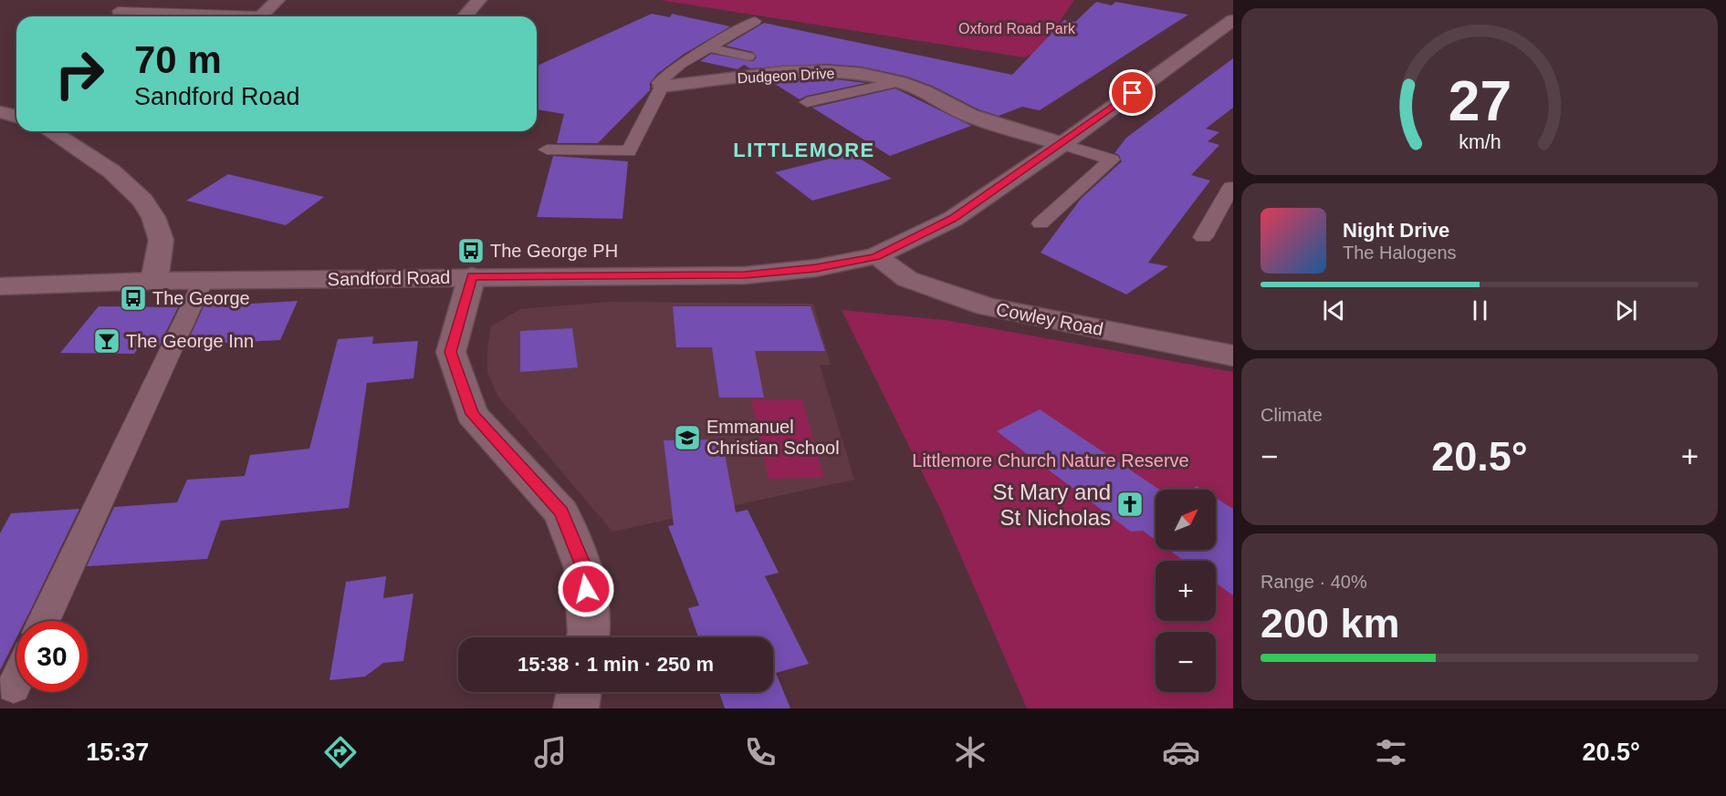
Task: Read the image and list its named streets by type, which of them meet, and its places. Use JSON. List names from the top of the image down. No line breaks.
{"streets":{"street":["Dudgeon Drive","Sandford Road","Cowley Road"]},"crossings":[["Dudgeon Drive","Sandford Road"],["Sandford Road","Cowley Road"]],"districts":["LITTLEMORE"],"parks":["Oxford Road Park","Littlemore Church Nature Reserve"],"places":{"bus stop":["The George PH","The George"],"bar":["The George Inn"],"school or university":["Emmanuel Christian School"],"church":["St Mary and St Nicholas"]},"north":"top right","page":{"turn":["70 m","Sandford Road"],"song":["Night Drive","The Halogens"],"tile":["Climate",["Range · 40%","200 km"]],"heat":["−","20.5°","+"],"map_buttons":["+","−"],"limit":"30","trip":"15:38 · 1 min · 250 m","tabs":["15:37","20.5°"],"gauge":["27","km/h"]}}
